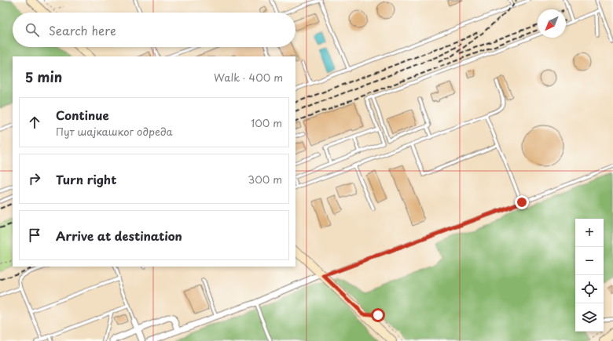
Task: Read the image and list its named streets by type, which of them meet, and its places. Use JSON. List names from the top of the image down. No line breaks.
{"north":"bottom left","page":{"search":"Search here","heading":["5 min","Walk · 400 m"],"list":[["Continue","Пут шајкашког одреда","100 m"],["Turn right","300 m"],"Arrive at destination"],"map_buttons":["+","−"]}}
